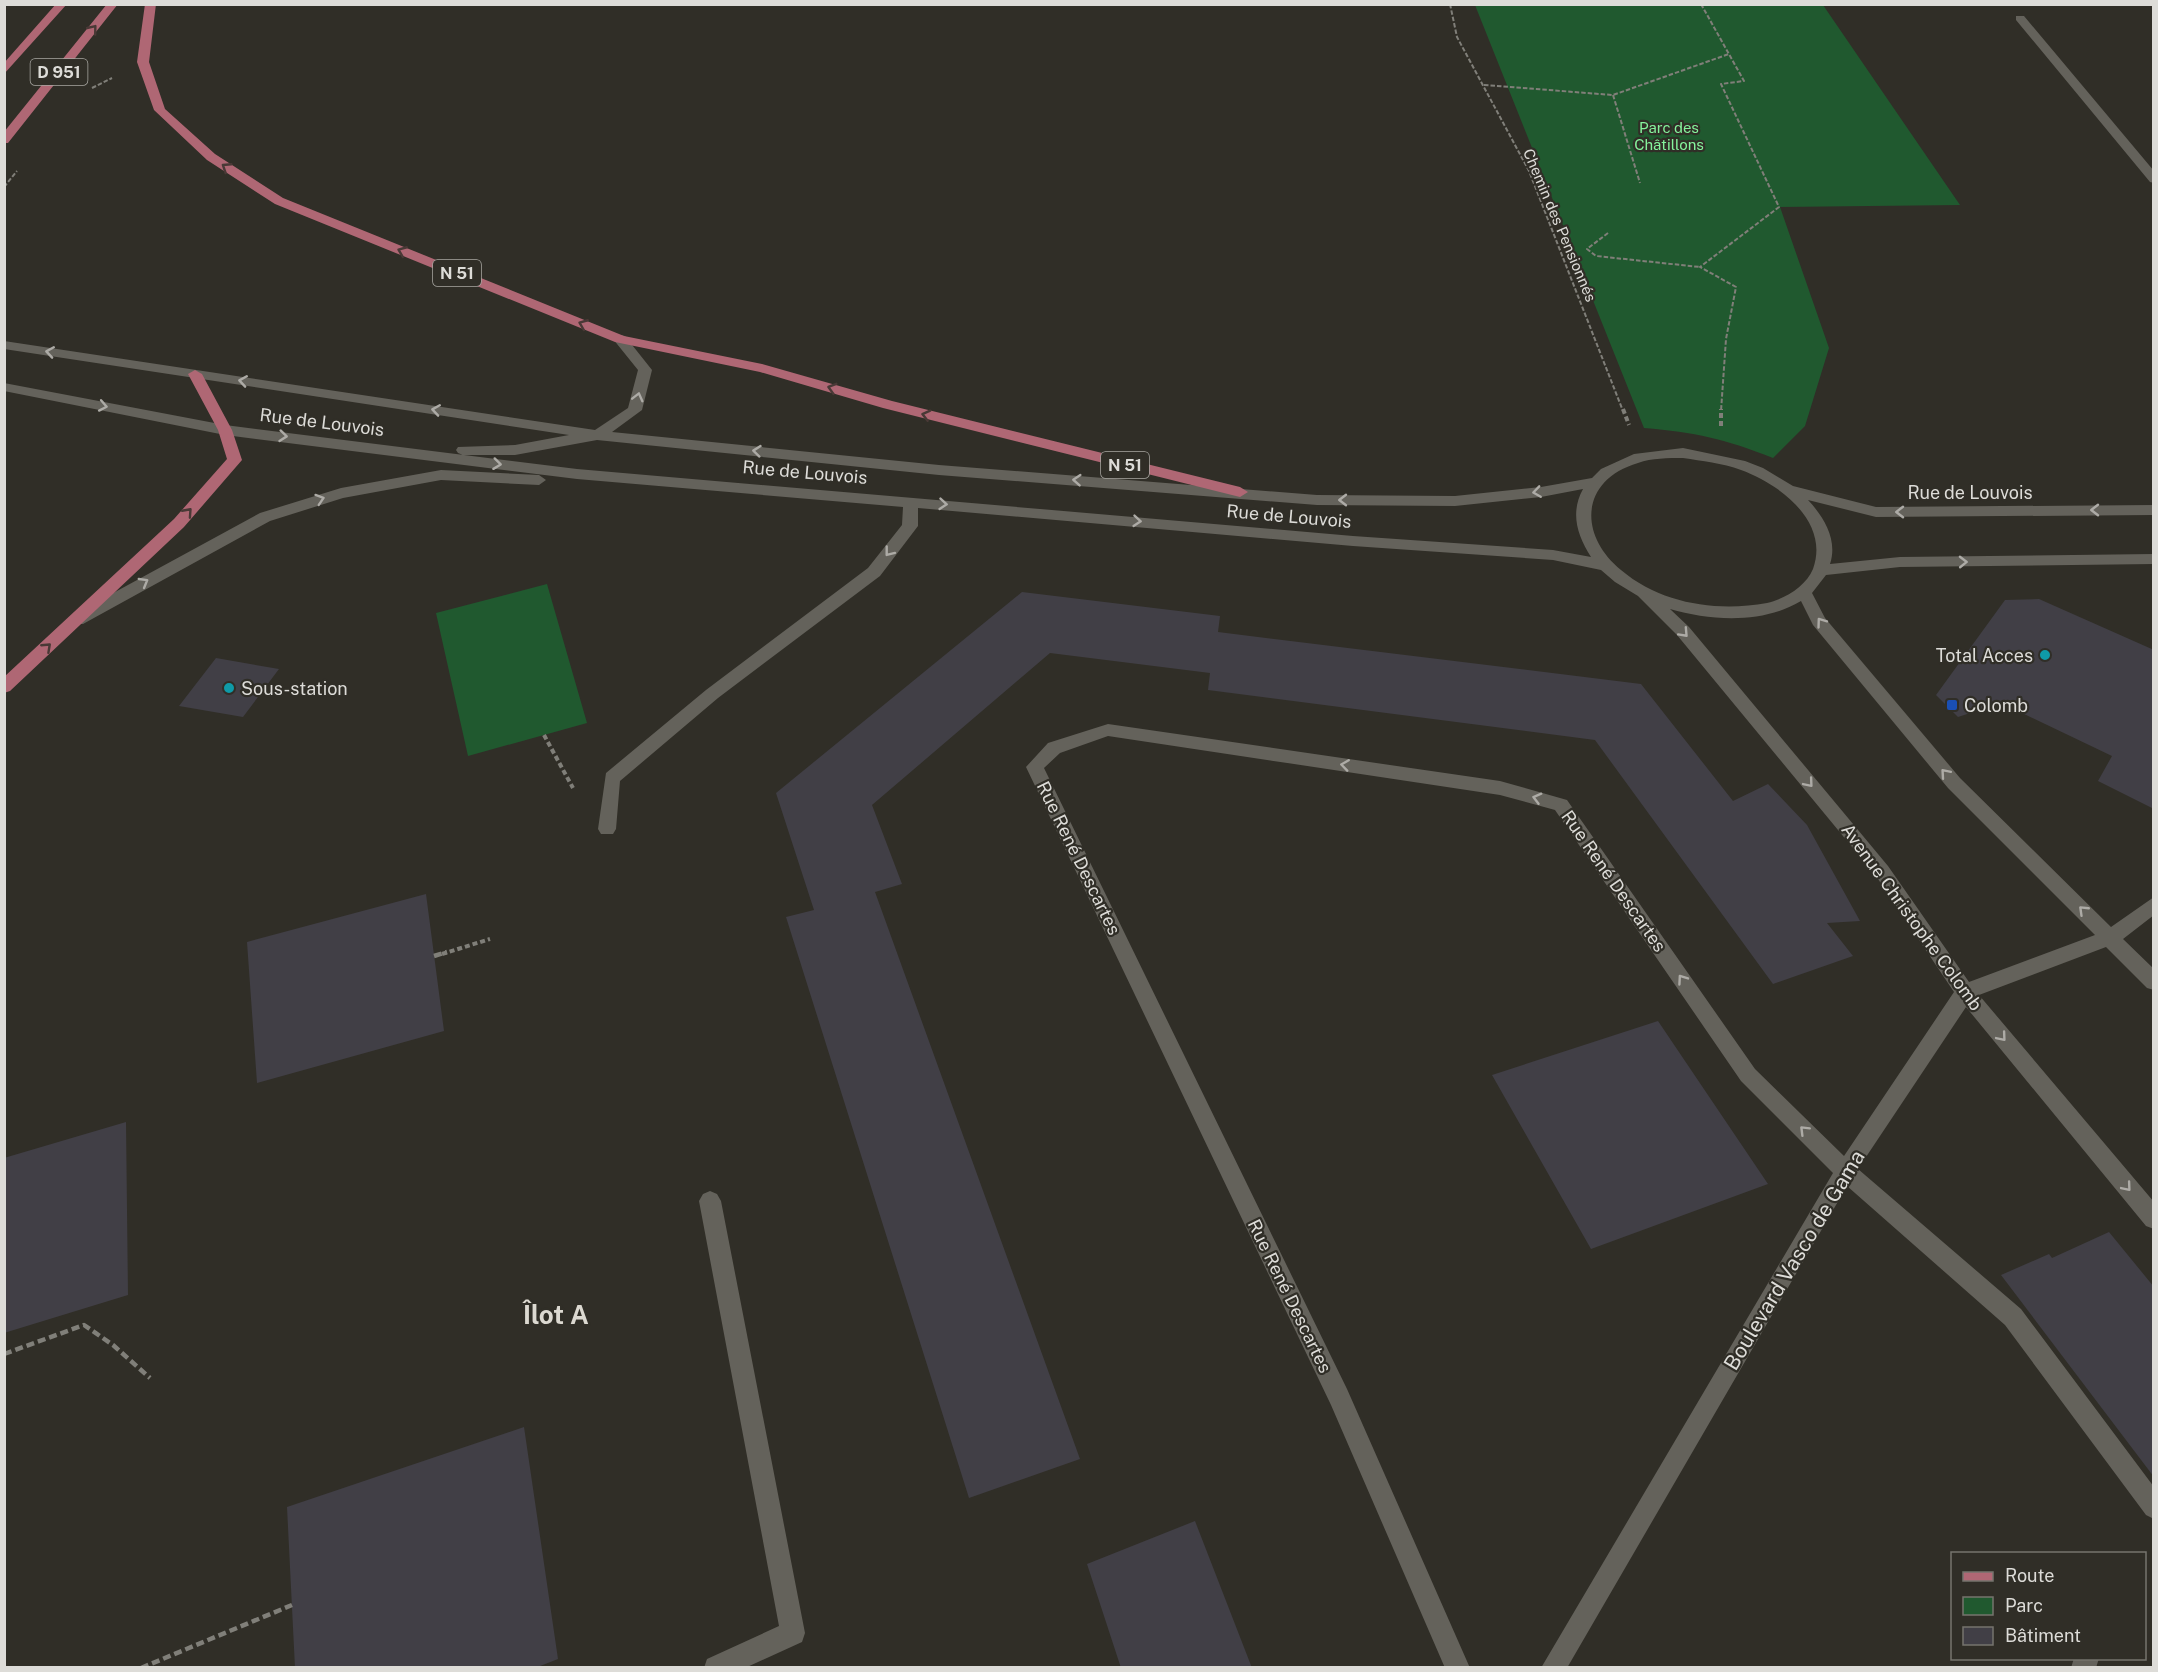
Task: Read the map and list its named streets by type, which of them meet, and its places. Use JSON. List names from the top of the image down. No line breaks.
{"streets":{"main road":["D 951","N 51"],"street":["Rue de Louvois","Rue René Descartes","Avenue Christophe Colomb","Boulevard Vasco de Gama"],"path":["Chemin des Pensionnés"]},"crossings":[["Chemin des Pensionnés","Rue de Louvois"],["Chemin des Pensionnés","Avenue Christophe Colomb"],["N 51","Rue de Louvois"],["Rue de Louvois","Avenue Christophe Colomb"],["Rue René Descartes","Boulevard Vasco de Gama"],["Avenue Christophe Colomb","Boulevard Vasco de Gama"]],"districts":["Îlot A"],"parks":["Parc des Châtillons"],"places":{"other":["Total Acces","Sous-station"],"transit":["Colomb"]},"legend":["Route","Parc","Bâtiment"]}
